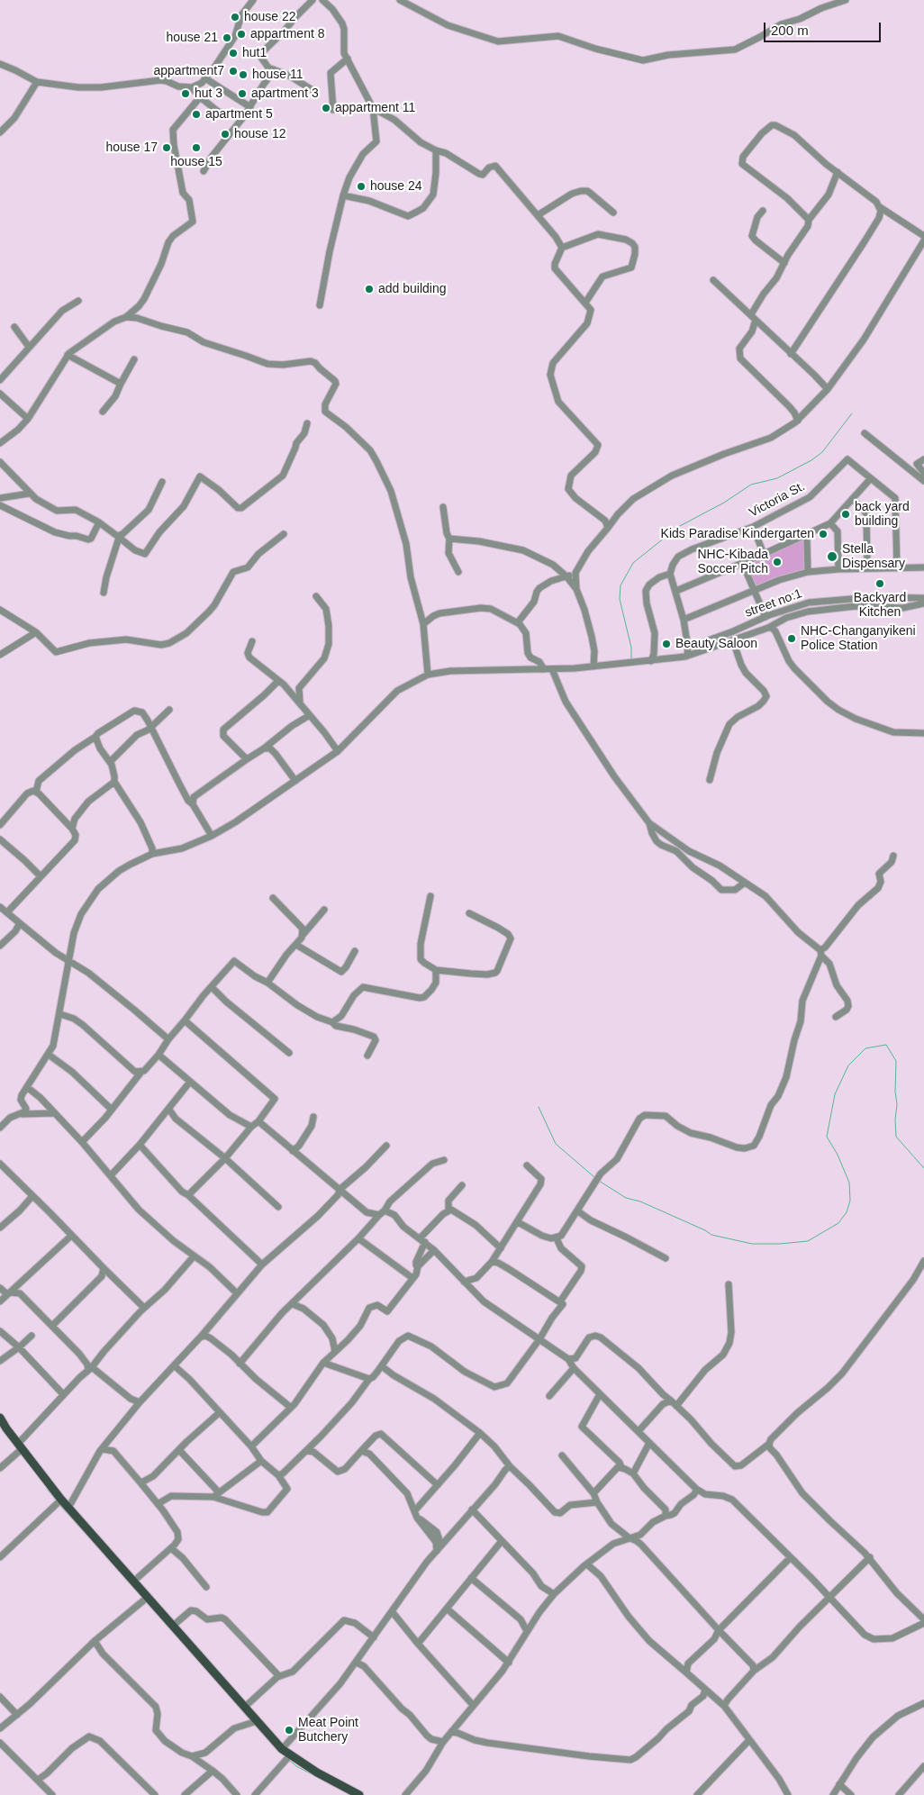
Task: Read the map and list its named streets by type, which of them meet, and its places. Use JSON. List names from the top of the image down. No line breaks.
{"streets":{"street":["Victoria St.","street no:1"]},"places":["house 22","appartment 8","house 21","hut1","appartment7","house 11","hut 3","apartment 3","appartment 11","apartment 5","house 12","house 17","house 15","house 24","add building","back yard building","Kids Paradise Kindergarten","Stella Dispensary","NHC-Kibada Soccer Pitch","Backyard Kitchen","NHC-Changanyikeni Police Station","Beauty Saloon","Meat Point Butchery"],"scale_bar":"200 m"}
